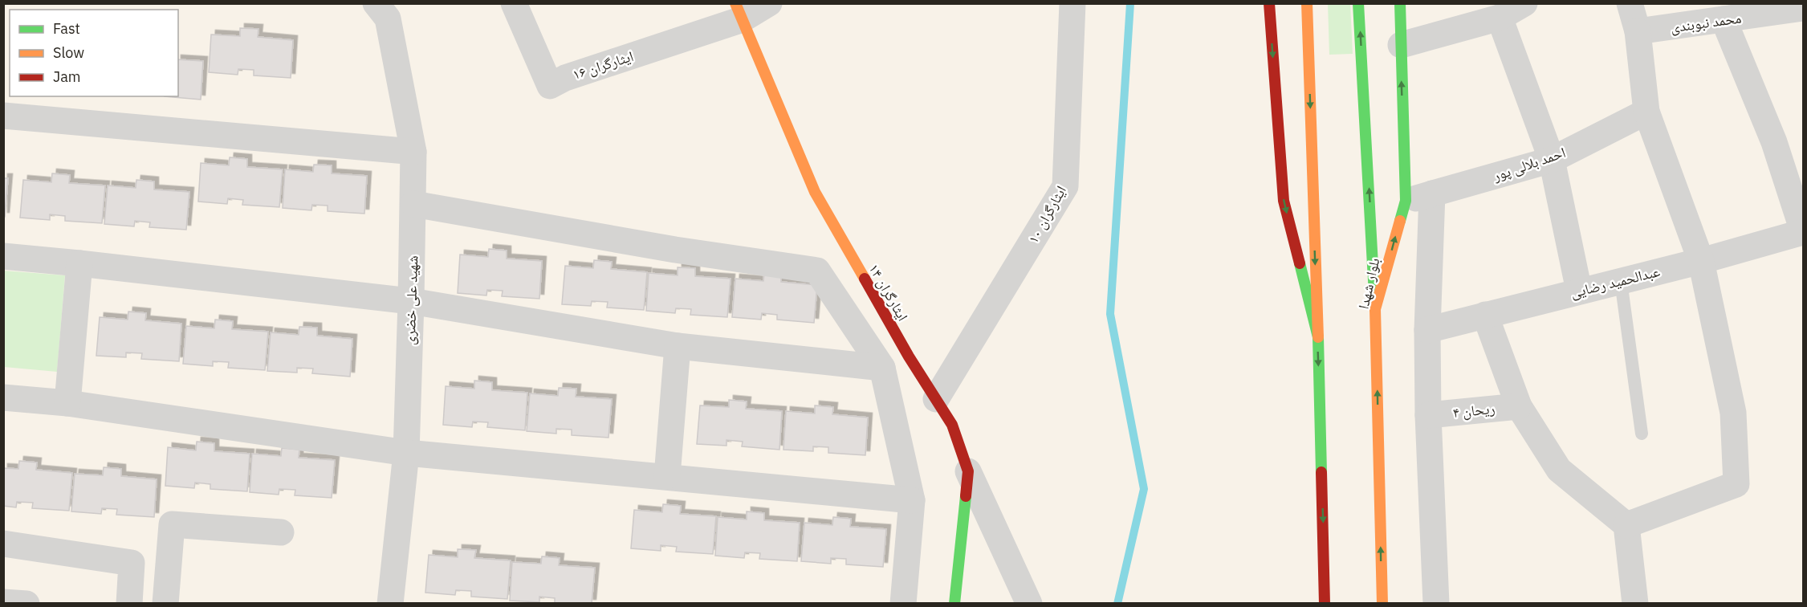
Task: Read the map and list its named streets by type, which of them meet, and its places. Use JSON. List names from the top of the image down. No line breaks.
{"streets":{"main road":["بلوار شهدا","ایثارگران ۱۴"],"street":["محمد نبوبندی","ایثارگران ۱۶","احمد بلالی پور","ایثارگران ۱۰","عبدالحمید رضایی","شهید علی خضری","ریحان ۴"]},"crossings":[["ایثارگران ۱۶","ایثارگران ۱۴"],["احمد بلالی پور","بلوار شهدا"],["ایثارگران ۱۰","ایثارگران ۱۴"]],"legend":["Fast","Slow","Jam"]}
